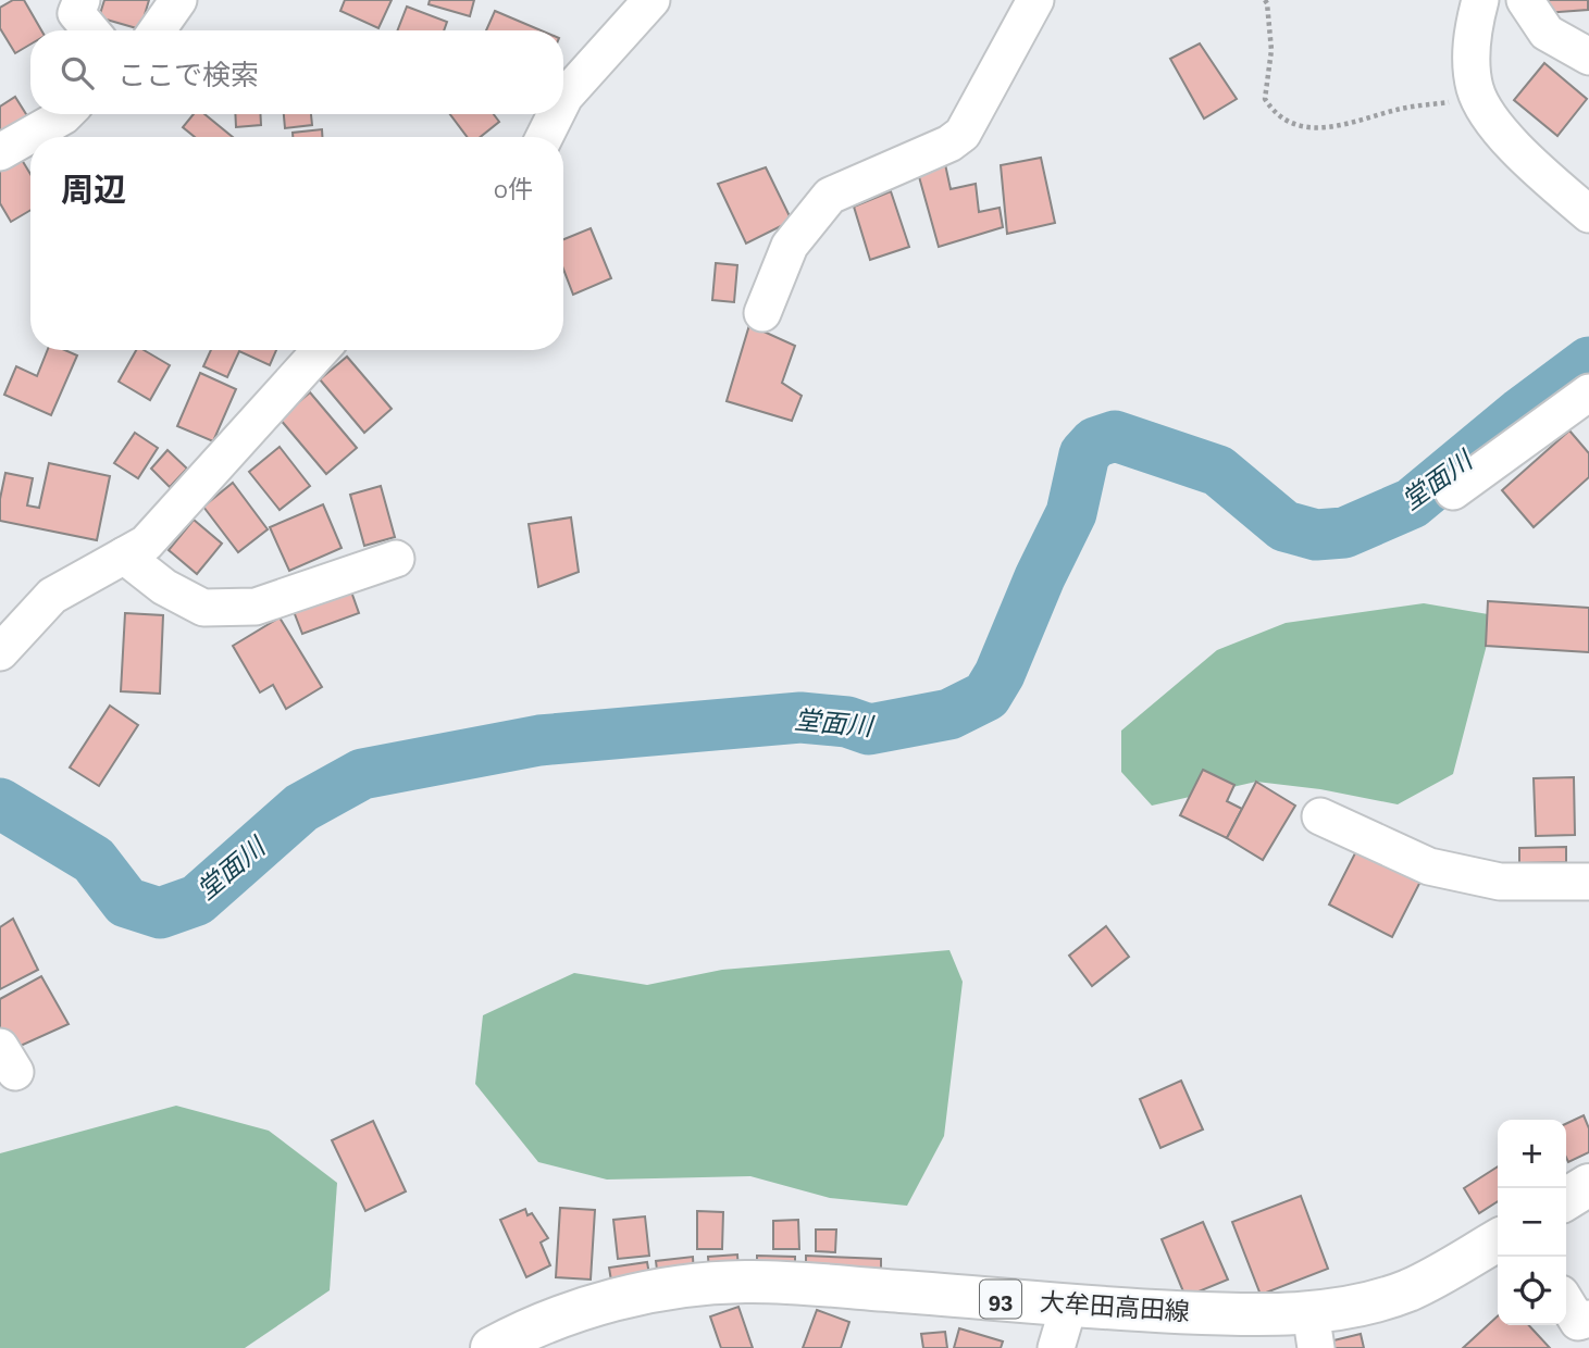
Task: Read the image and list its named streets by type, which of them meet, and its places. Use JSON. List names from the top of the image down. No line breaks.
{"streets":{"main road":["93","大牟田高田線"]},"water":["堂面川"],"page":{"search":"ここで検索","heading":["周辺","0件"],"map_buttons":["+","−"]}}
